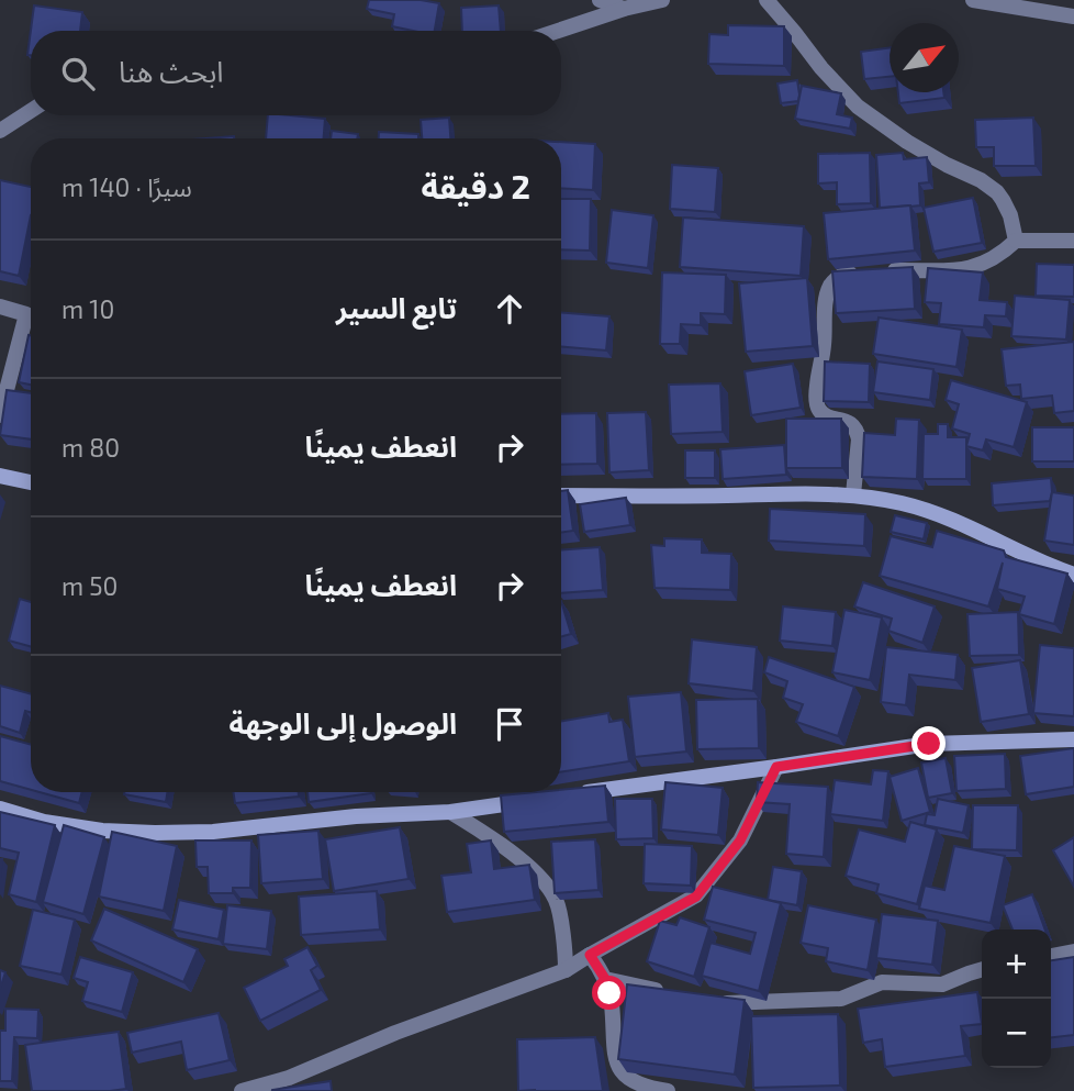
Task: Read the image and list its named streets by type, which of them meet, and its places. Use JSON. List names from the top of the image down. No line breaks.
{"north":"top right","page":{"search":"ابحث هنا","heading":["2 دقيقة","سيرًا · 140 m"],"list":[["تابع السير","10 m"],["انعطف يمينًا","80 m"],["انعطف يمينًا","50 m"],"الوصول إلى الوجهة"],"map_buttons":["+","−"]}}
